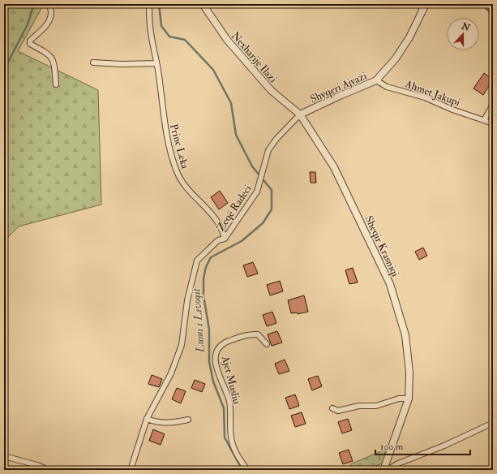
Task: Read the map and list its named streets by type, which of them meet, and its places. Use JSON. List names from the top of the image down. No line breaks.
{"streets":{"street":["Nexharije Ilazi","Shyqeri Ajvazi","Ahmet Jakupi","Princ Leka","Zeqë Radeci","Sheqir Krasniqi","Ajet Musliu"]},"crossings":[["Nexharije Ilazi","Shyqeri Ajvazi"],["Nexharije Ilazi","Zeqë Radeci"],["Nexharije Ilazi","Sheqir Krasniqi"],["Shyqeri Ajvazi","Ahmet Jakupi"],["Shyqeri Ajvazi","Zeqë Radeci"],["Shyqeri Ajvazi","Sheqir Krasniqi"],["Princ Leka","Zeqë Radeci"],["Zeqë Radeci","Sheqir Krasniqi"]],"water":["Lumi i Livoqit"],"scale_bar":"100 m","north":"top"}
